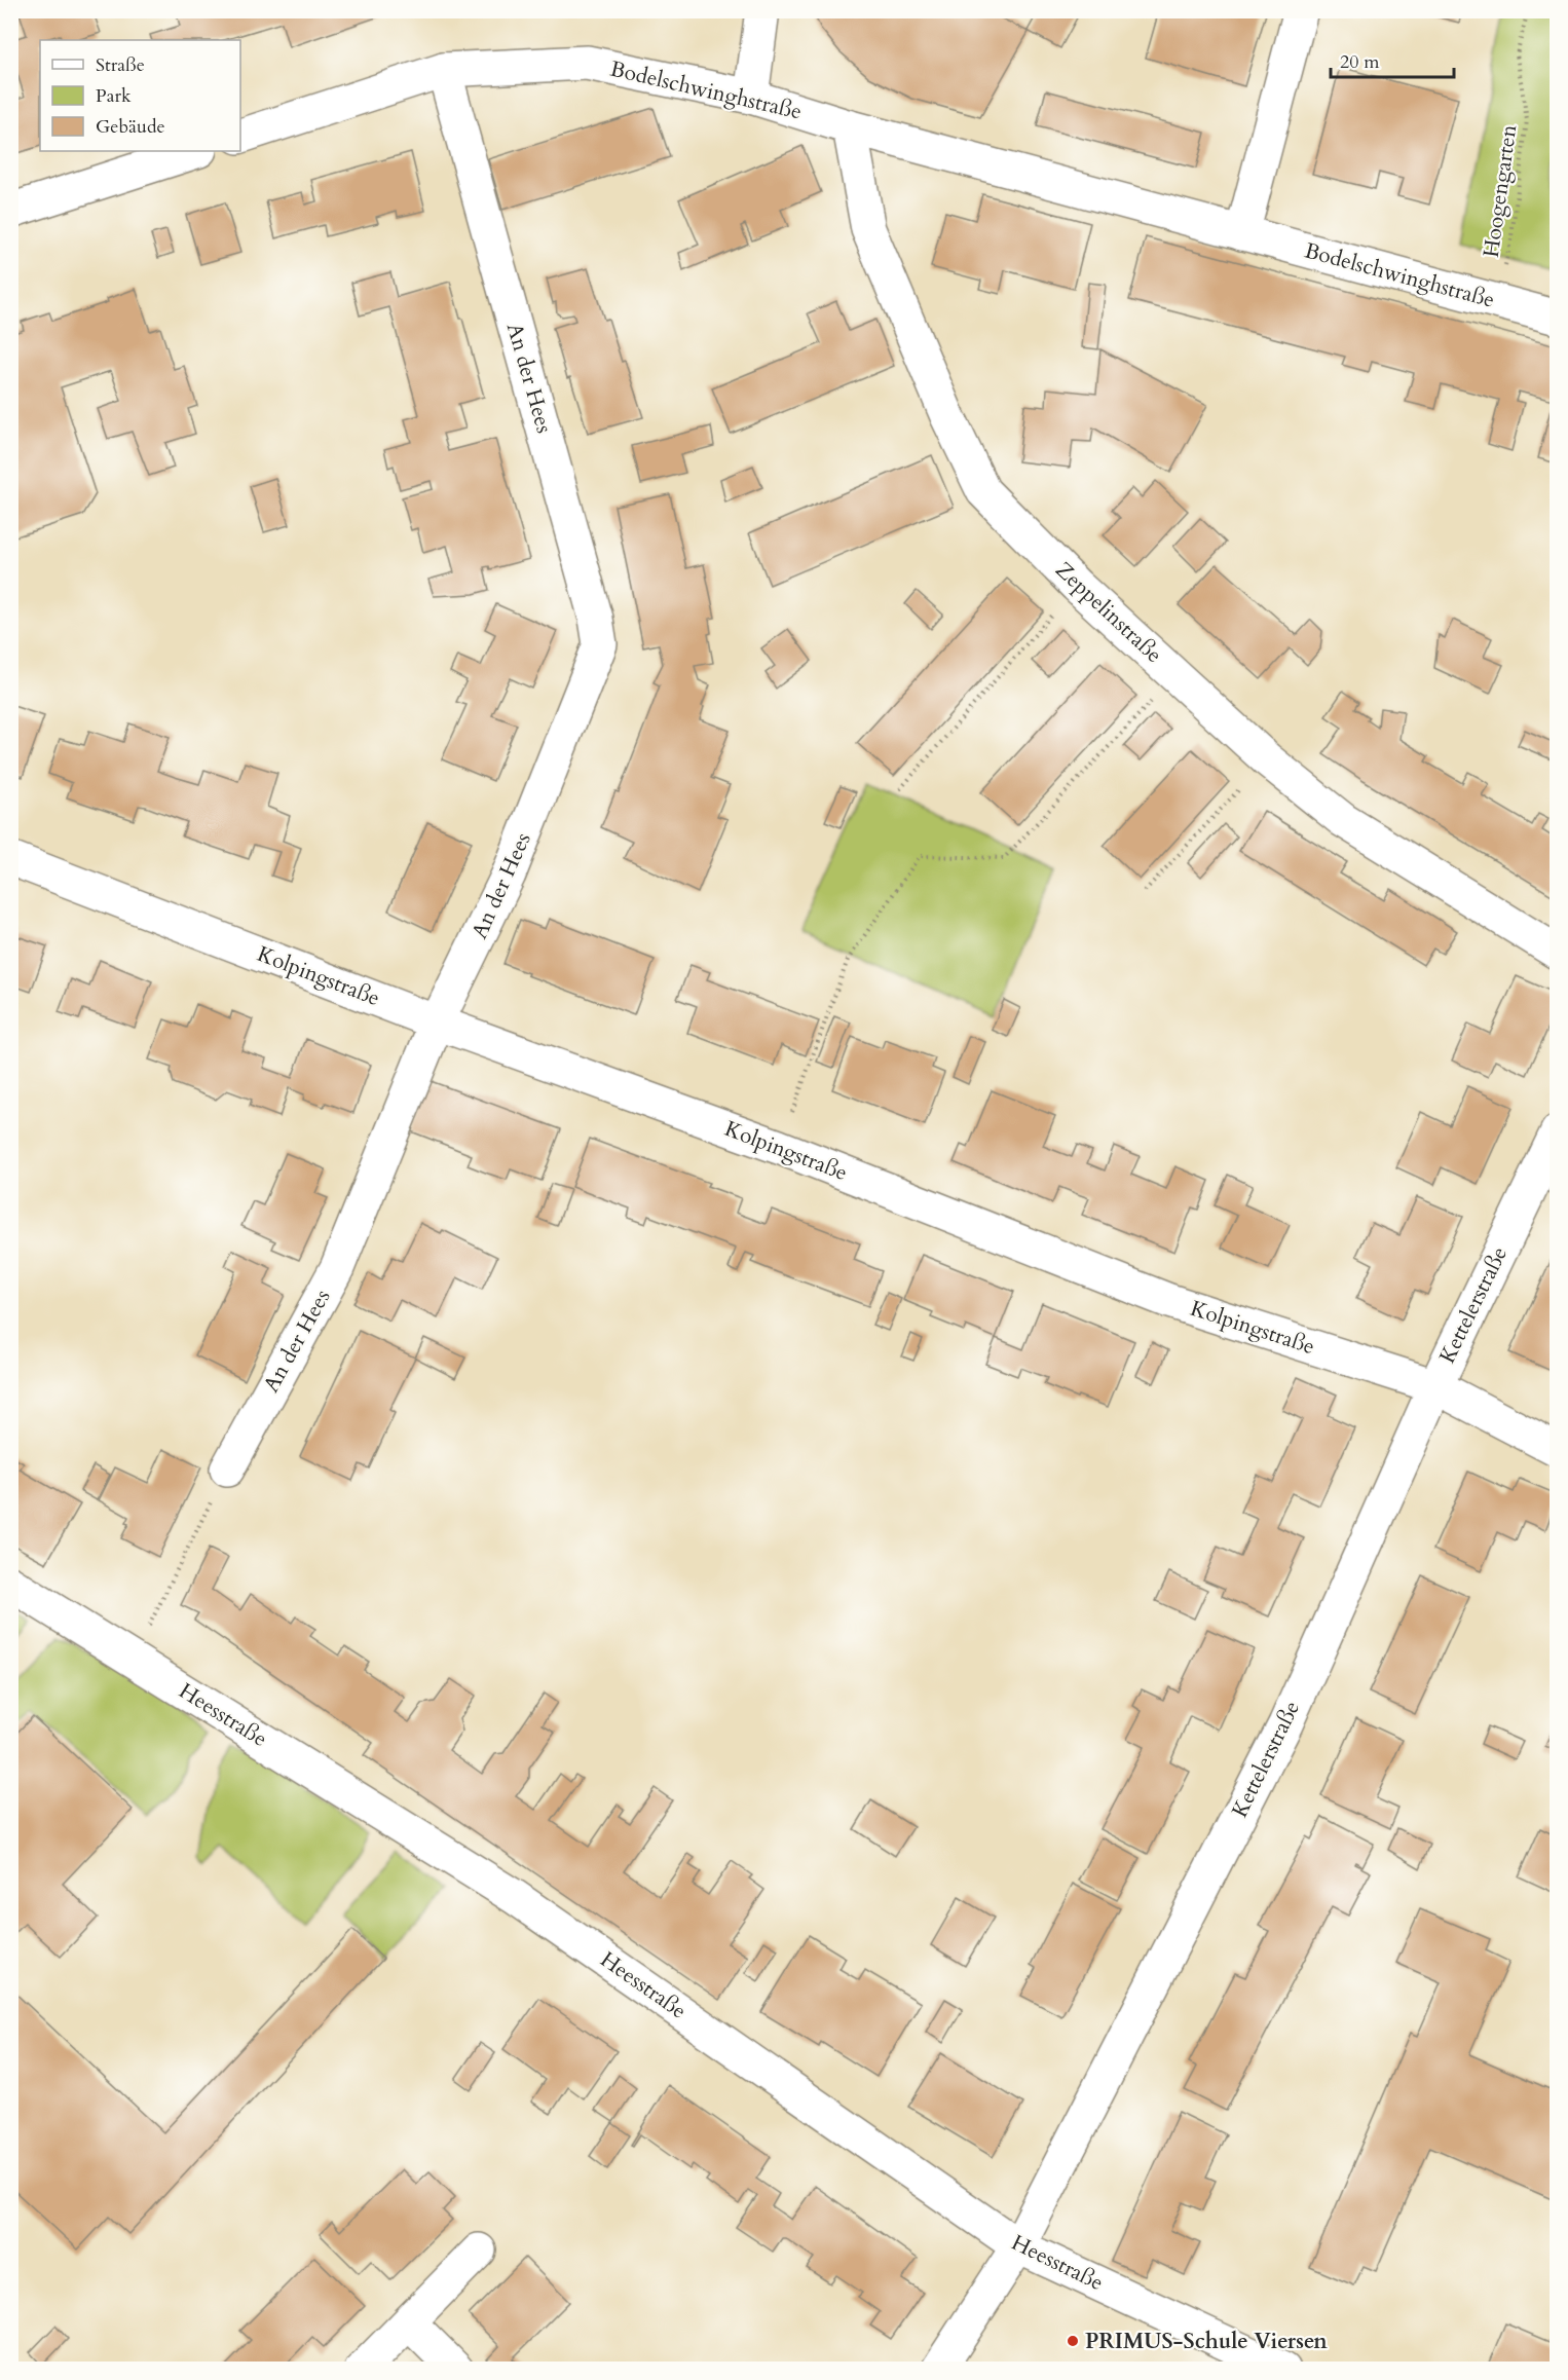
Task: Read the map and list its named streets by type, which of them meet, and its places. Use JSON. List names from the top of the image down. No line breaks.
{"streets":{"street":["Bodelschwinghstraße","An der Hees","Zeppelinstraße","Kolpingstraße","Kettelerstraße","Heesstraße"],"path":["Hoogengarten"]},"crossings":[["Bodelschwinghstraße","Hoogengarten"],["Bodelschwinghstraße","An der Hees"],["Bodelschwinghstraße","Zeppelinstraße"],["An der Hees","Kolpingstraße"],["Kolpingstraße","Kettelerstraße"],["Kettelerstraße","Heesstraße"]],"places":["PRIMUS-Schule Viersen"],"legend":["Straße","Park","Gebäude"],"scale_bar":"20 m"}
